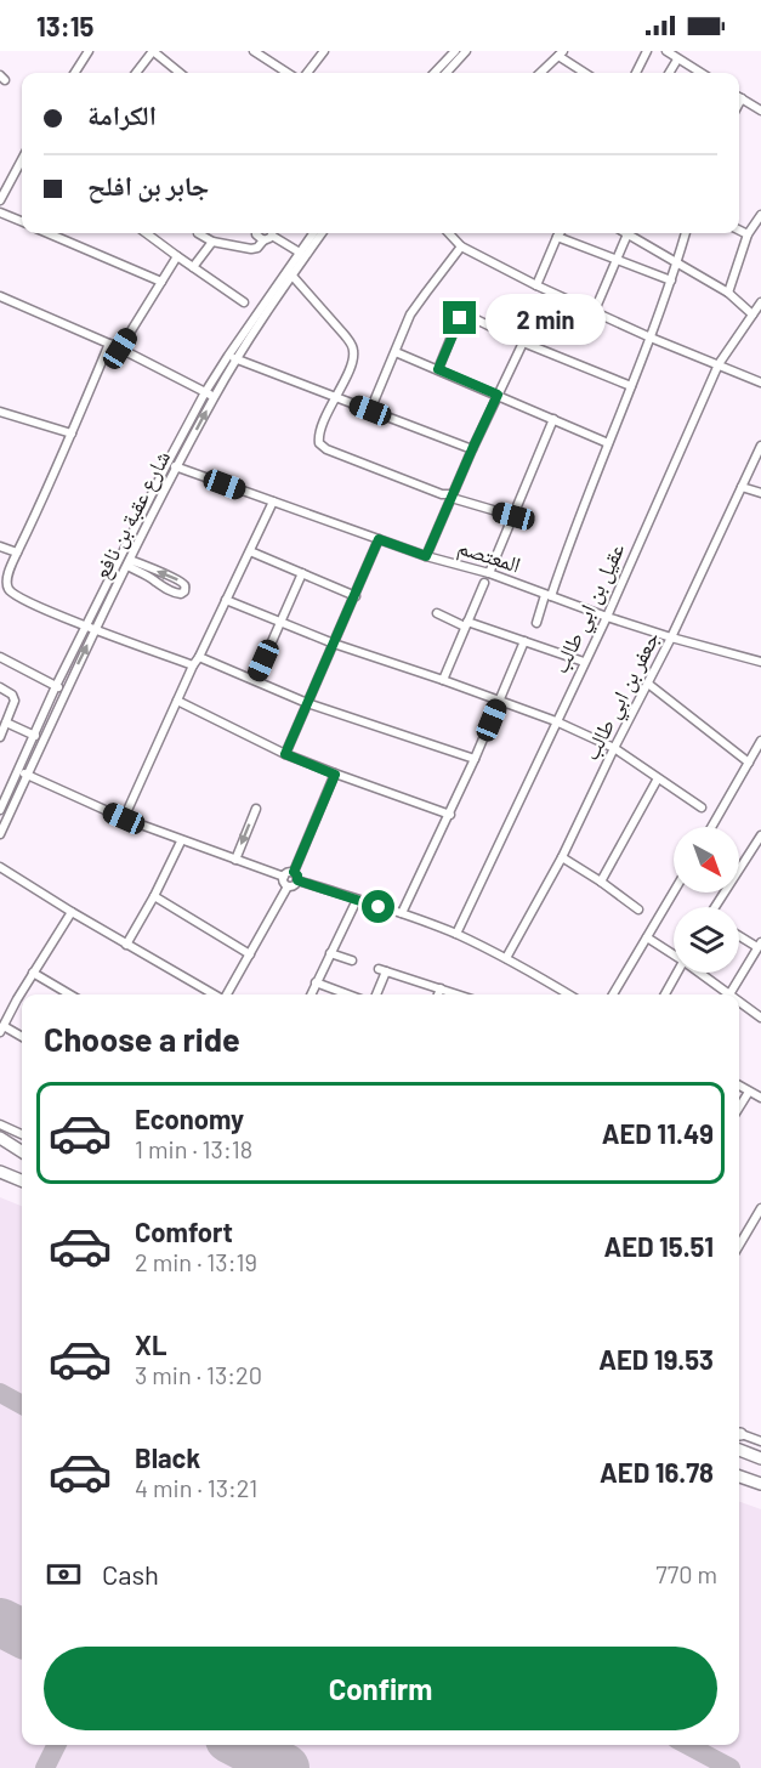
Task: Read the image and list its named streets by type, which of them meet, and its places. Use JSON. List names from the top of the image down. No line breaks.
{"streets":{"street":["شارع عقبة بن نافع","المعتصم","عقيل بن ابي طالب","جعفر بن ابي طالب"]},"crossings":[["شارع عقبة بن نافع","المعتصم"],["المعتصم","عقيل بن ابي طالب"],["المعتصم","جعفر بن ابي طالب"]],"north":"bottom right","page":{"status":"13:15","banner":["الكرامة","جابر بن افلح"],"bubble":"2 min","heading":"Choose a ride","list":[{"name":"Economy","note":"1 min · 13:18","value":"AED 11.49"},{"name":"Comfort","note":"2 min · 13:19","value":"AED 15.51"},{"name":"XL","note":"3 min · 13:20","value":"AED 19.53"},{"name":"Black","note":"4 min · 13:21","value":"AED 16.78"}],"pay":["Cash","770 m"],"buttons":"Confirm"}}
